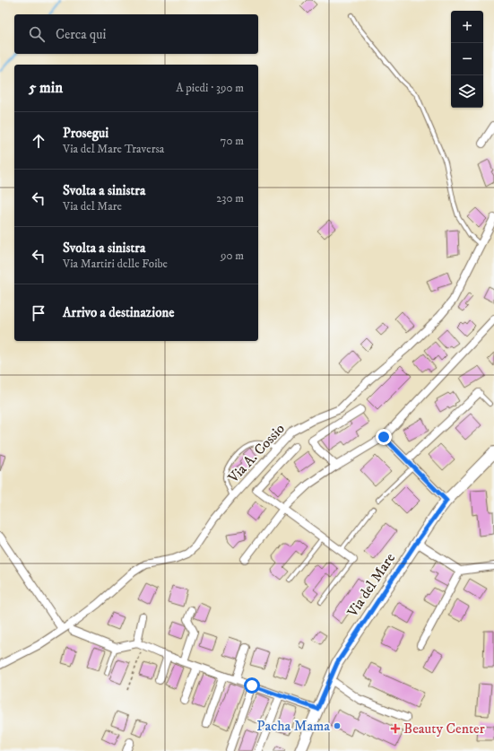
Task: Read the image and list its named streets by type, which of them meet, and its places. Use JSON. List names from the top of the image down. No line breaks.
{"streets":{"street":["Via A. Cossio","Via del Mare"]},"places":{"other":["Pacha Mama"],"health":["Beauty Center"]},"page":{"map_buttons":["+","−"],"search":"Cerca qui","heading":["5 min","A piedi · 390 m"],"list":[["Prosegui","Via del Mare Traversa","70 m"],["Svolta a sinistra","Via del Mare","230 m"],["Svolta a sinistra","Via Martiri delle Foibe","90 m"],"Arrivo a destinazione"]}}
